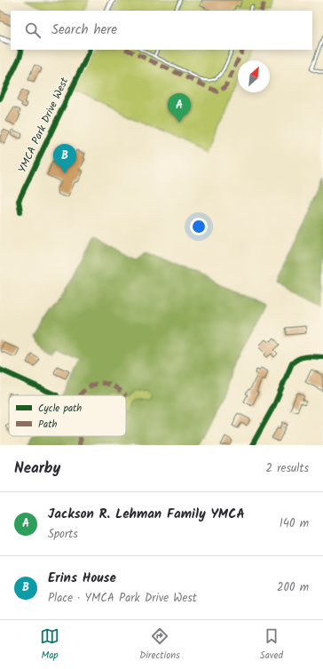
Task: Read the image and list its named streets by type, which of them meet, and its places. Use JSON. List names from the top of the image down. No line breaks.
{"streets":{"street":["YMCA Park Drive West"]},"legend":["Cycle path","Path"],"north":"top right","page":{"search":"Search here","pins":["A","B"],"heading":["Nearby","2 results"],"list":[{"mark":"A","name":"Jackson R. Lehman Family YMCA","note":"Sports","value":"140 m"},{"mark":"B","name":"Erins House","note":"Place · YMCA Park Drive West","value":"200 m"}],"nav":["Map","Directions","Saved"]}}
